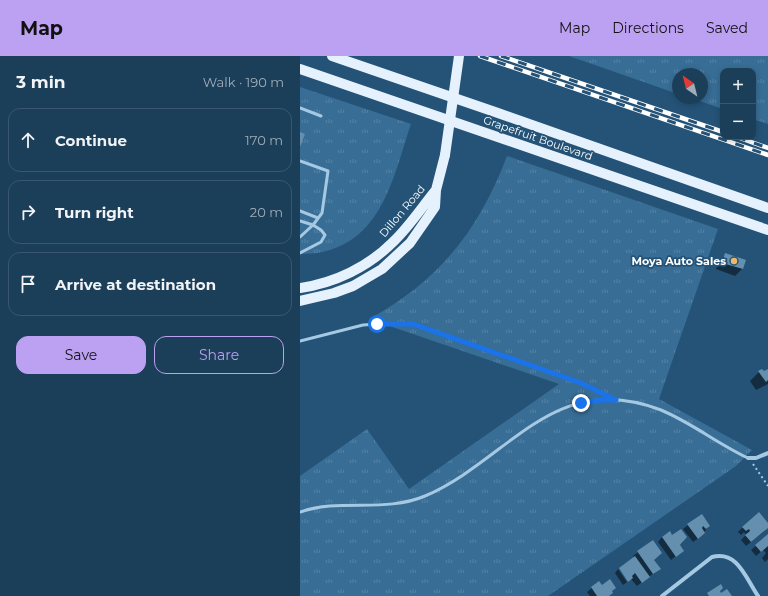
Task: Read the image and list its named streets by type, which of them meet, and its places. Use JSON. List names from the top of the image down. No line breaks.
{"streets":{"main road":["Grapefruit Boulevard","Dillon Road"]},"places":["Moya Auto Sales"],"north":"top left","page":{"header":"Map","nav":["Map","Directions","Saved"],"heading":["3 min","Walk · 190 m"],"map_buttons":["+","−"],"list":[["Continue","170 m"],["Turn right","20 m"],"Arrive at destination"],"buttons":["Save","Share"]}}
